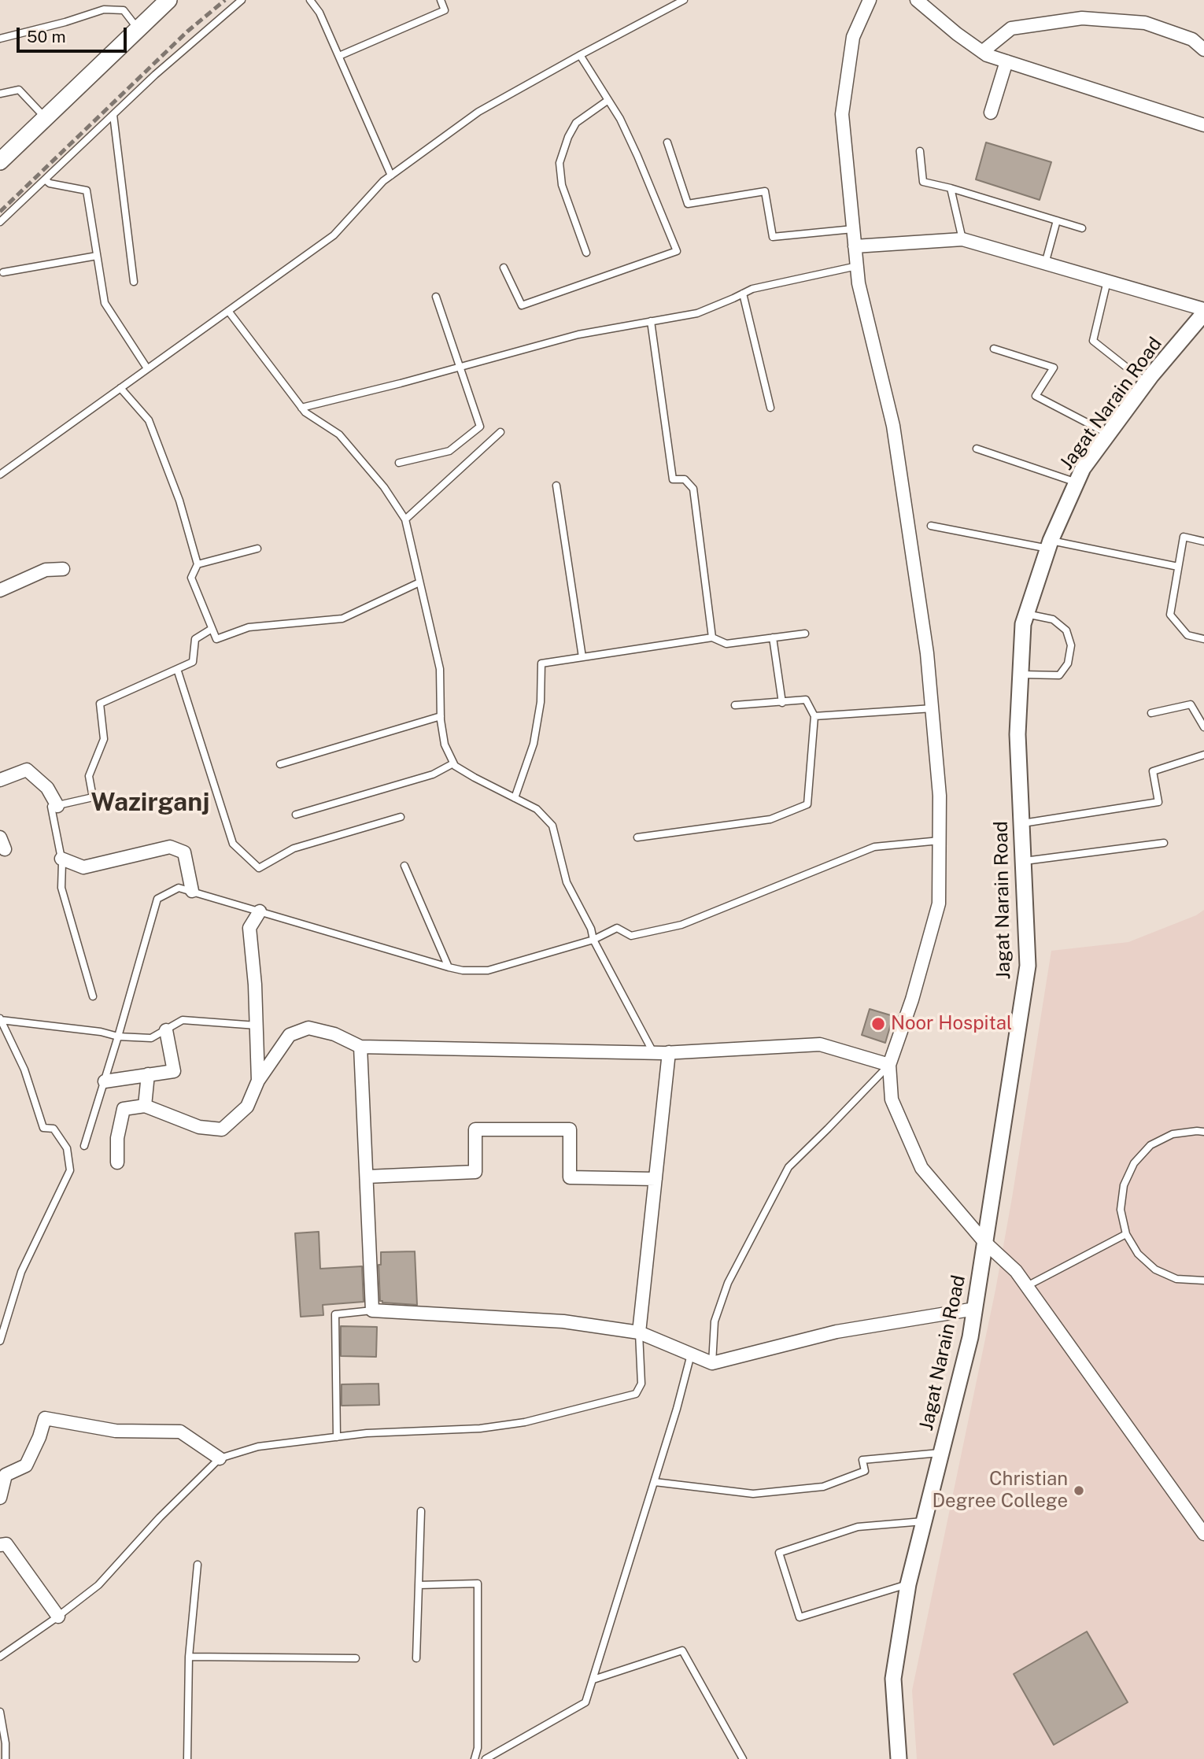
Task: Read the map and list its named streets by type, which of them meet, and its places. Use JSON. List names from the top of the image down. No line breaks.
{"streets":{"street":["Jagat Narain Road"]},"districts":["Wazirganj"],"places":["Noor Hospital","Christian Degree College"],"scale_bar":"50 m"}
